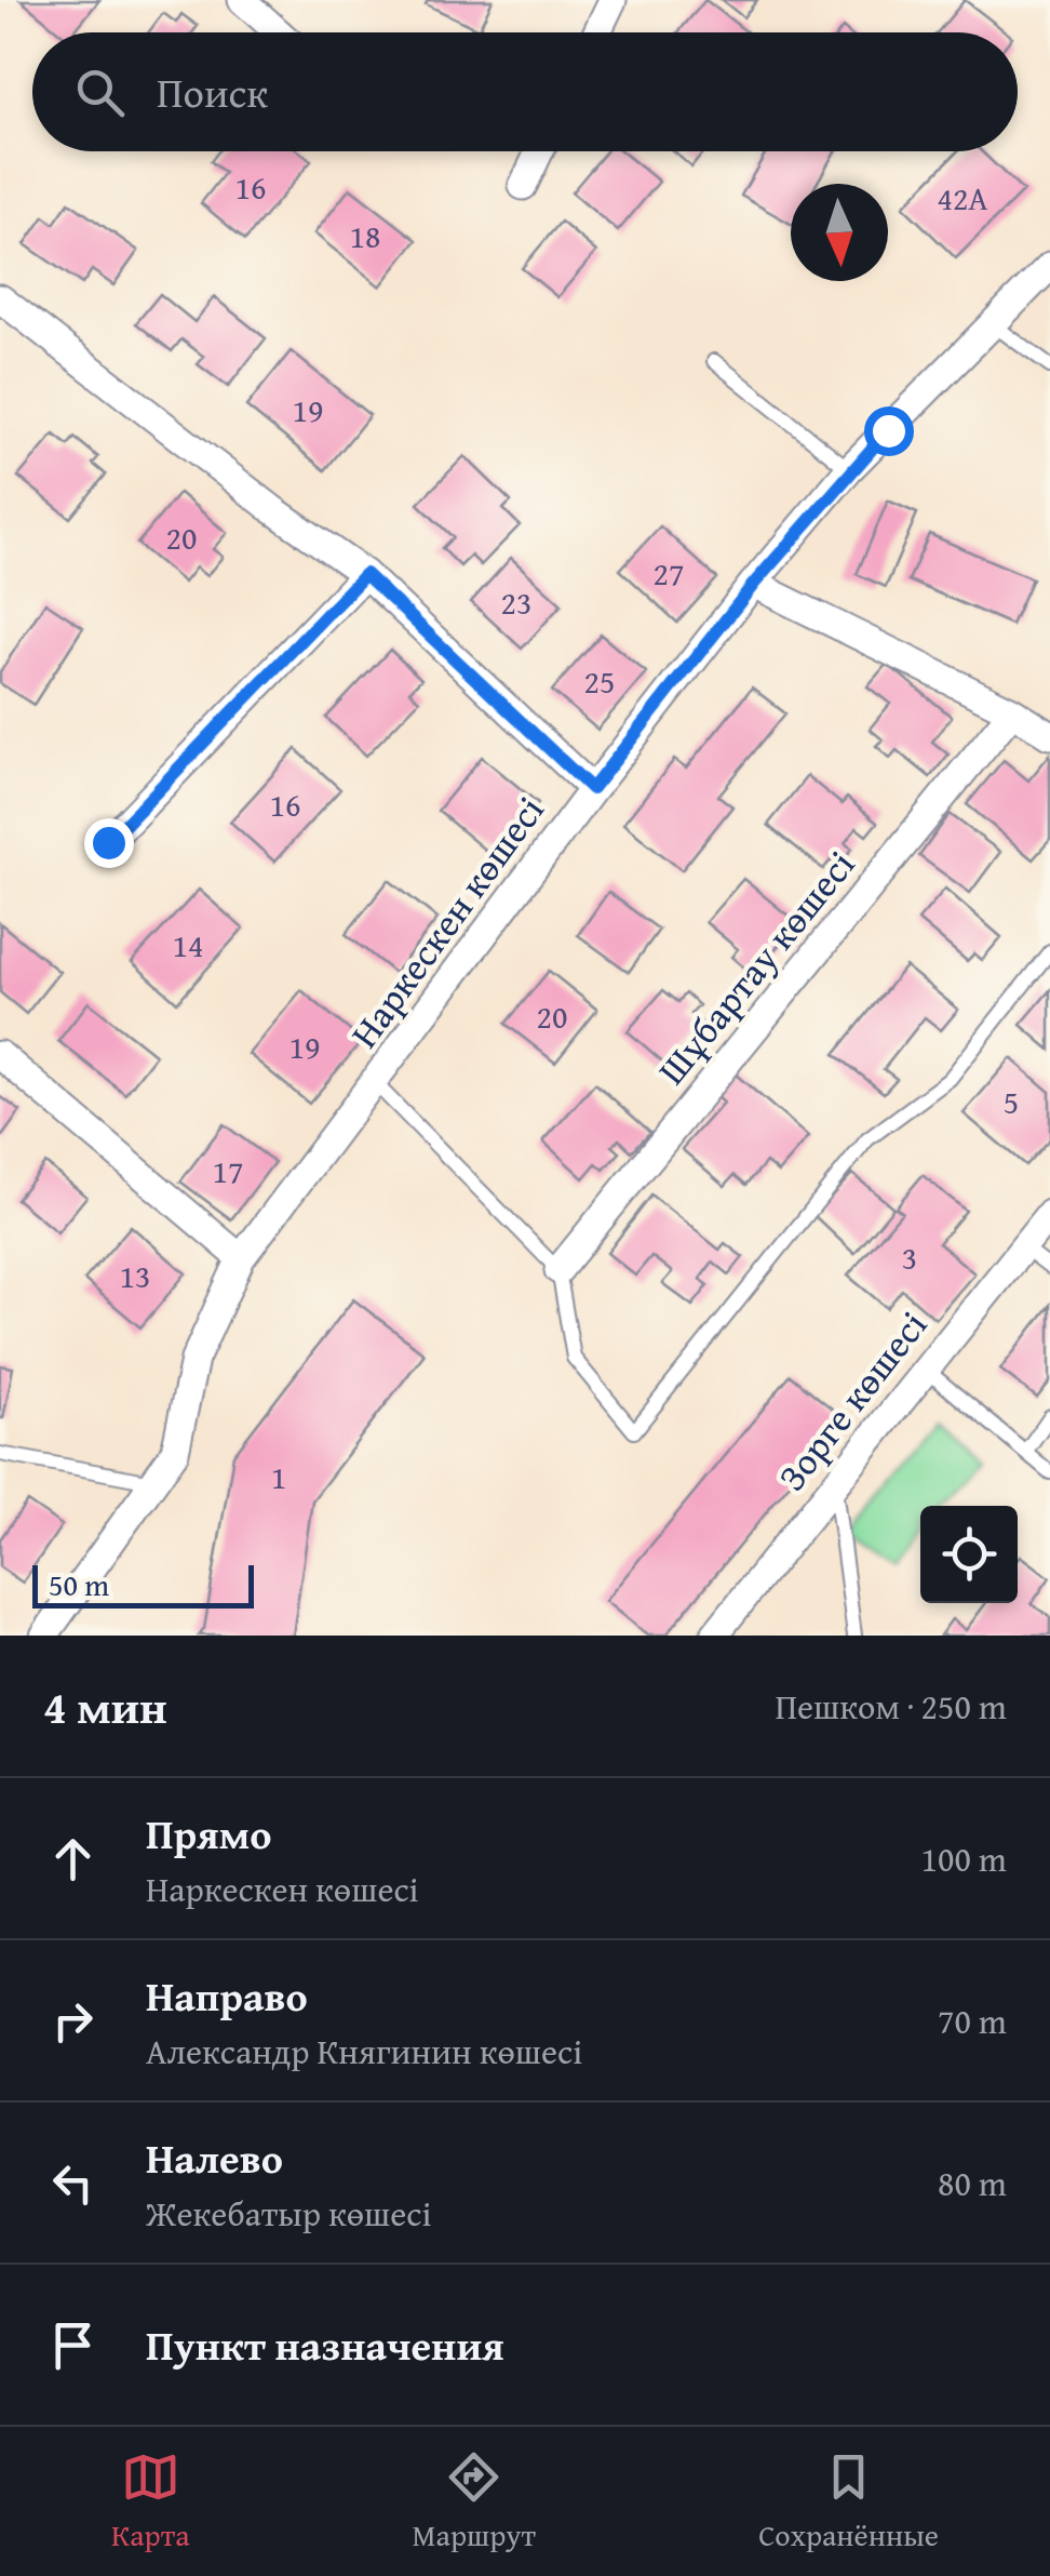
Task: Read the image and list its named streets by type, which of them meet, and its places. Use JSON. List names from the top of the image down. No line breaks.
{"streets":{"street":["Наркескен көшесі","Шұбартау көшесі","Зорге көшесі"]},"house_numbers":["16","42А","18","19","20","27","23","25","16","14","20","19","5","17","3","13","1"],"scale_bar":"50 m","north":"bottom","page":{"search":"Поиск","scale":"50 m","heading":["4 мин","Пешком · 250 m"],"list":[["Прямо","Наркескен көшесі","100 m"],["Направо","Александр Княгинин көшесі","70 m"],["Налево","Жекебатыр көшесі","80 m"],"Пункт назначения"],"nav":["Карта","Маршрут","Сохранённые"]}}
